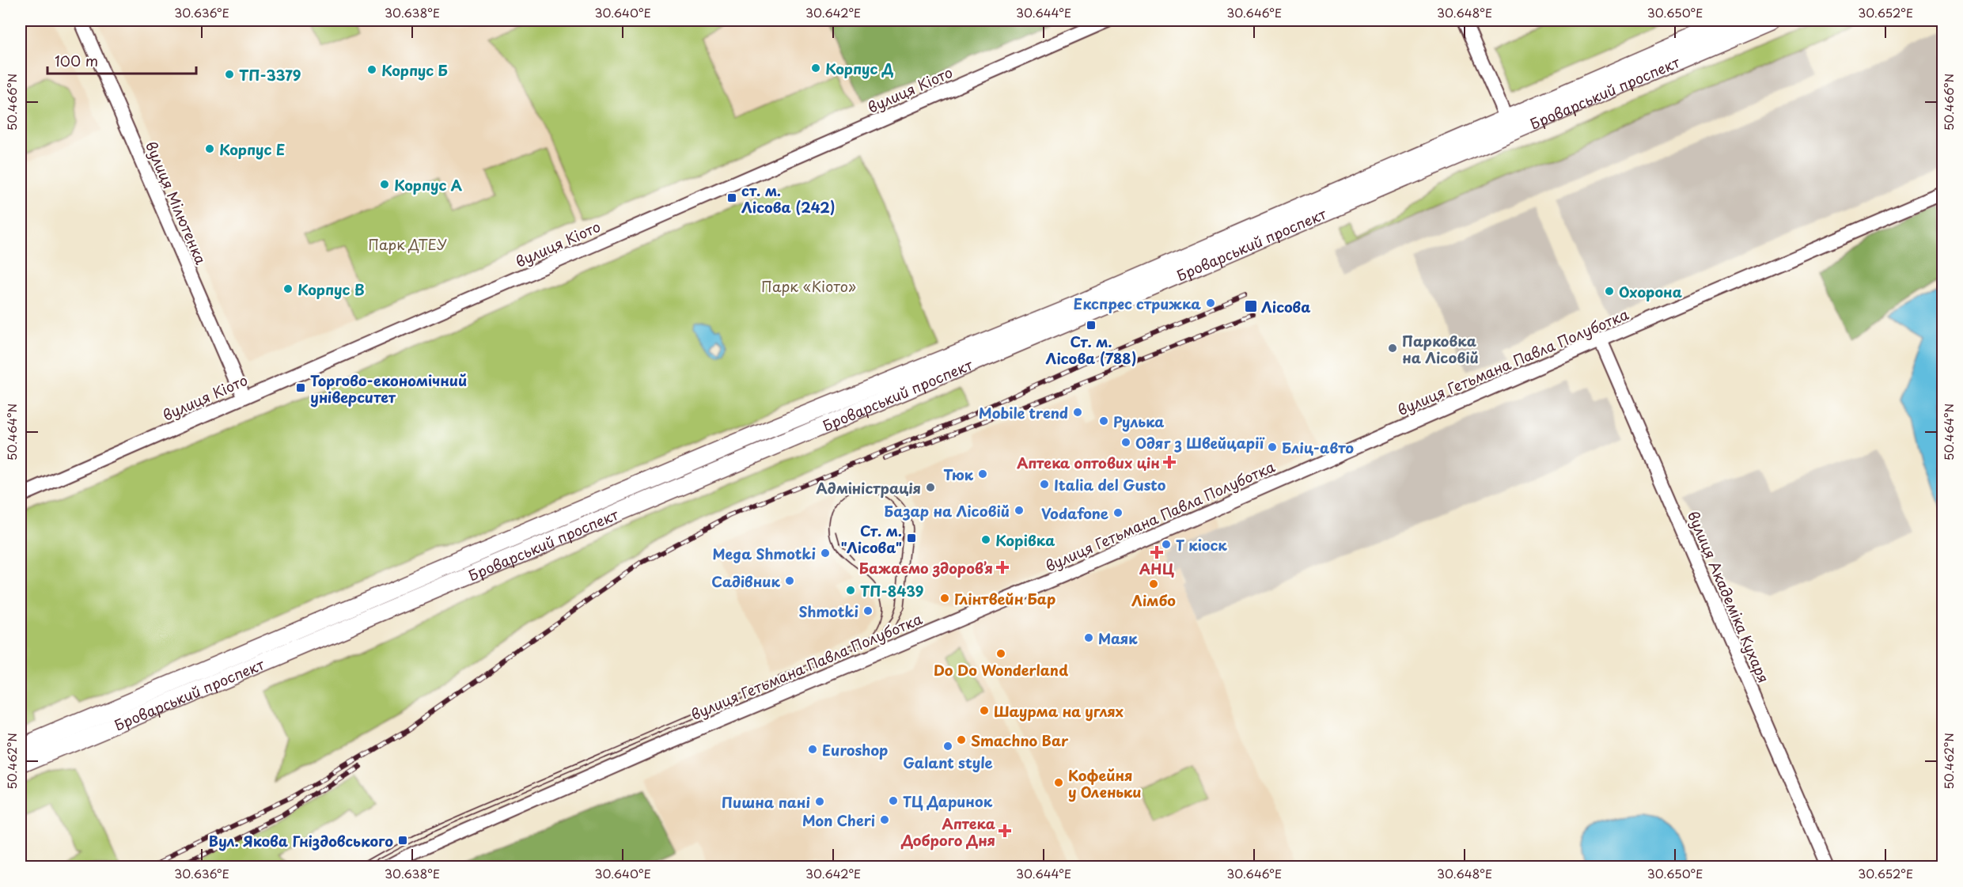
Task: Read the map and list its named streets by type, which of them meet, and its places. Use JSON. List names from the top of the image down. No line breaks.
{"streets":{"highway":["Броварський проспект"],"street":["вулиця Кіото","вулиця Мілютенка","вулиця Гетьмана Павла Полуботка","вулиця Академіка Кухаря"]},"crossings":[["вулиця Кіото","вулиця Мілютенка"],["вулиця Гетьмана Павла Полуботка","вулиця Академіка Кухаря"]],"parks":["Парк ДТЕУ","Парк «Кіото»"],"places":{"other":["Корпус Д","Корпус Б","ТП-3379","Корпус Е","Корпус А","Корпус В","Охорона","Експрес стрижка","Парковка на Лісовій","Mobile trend","Рулька","Одяг з Швейцарії","Бліц-авто","Тюк","Italia del Gusto","Адміністрація","Базар на Лісовій","Vodafone","Корівка","Т кіоск","Mega Shmotki","Садівник","Лімбо","ТП-8439","Глінтвейн Бар","Shmotki","Маяк","Do Do Wonderland","Шаурма на углях","Smachno Bar","Galant style","Euroshop","Кофейня у Оленьки","ТЦ Даринок","Пишна пані","Mon Cheri"],"transit":["ст. м. Лісова (242)","Лісова","Ст. м. Лісова (788)","Торгово-економічний університет","Ст. м. \"Лісова\"","Вул. Якова Гніздовського"],"health":["Аптека оптових цін","АНЦ","Бажаємо здоровʼя","Аптека Доброго Дня"]},"scale_bar":"100 m","coordinates":["30.636°E","30.638°E","30.640°E","30.642°E","30.644°E","30.646°E","30.648°E","30.650°E","30.652°E","50.466°N","50.464°N","50.462°N"]}
